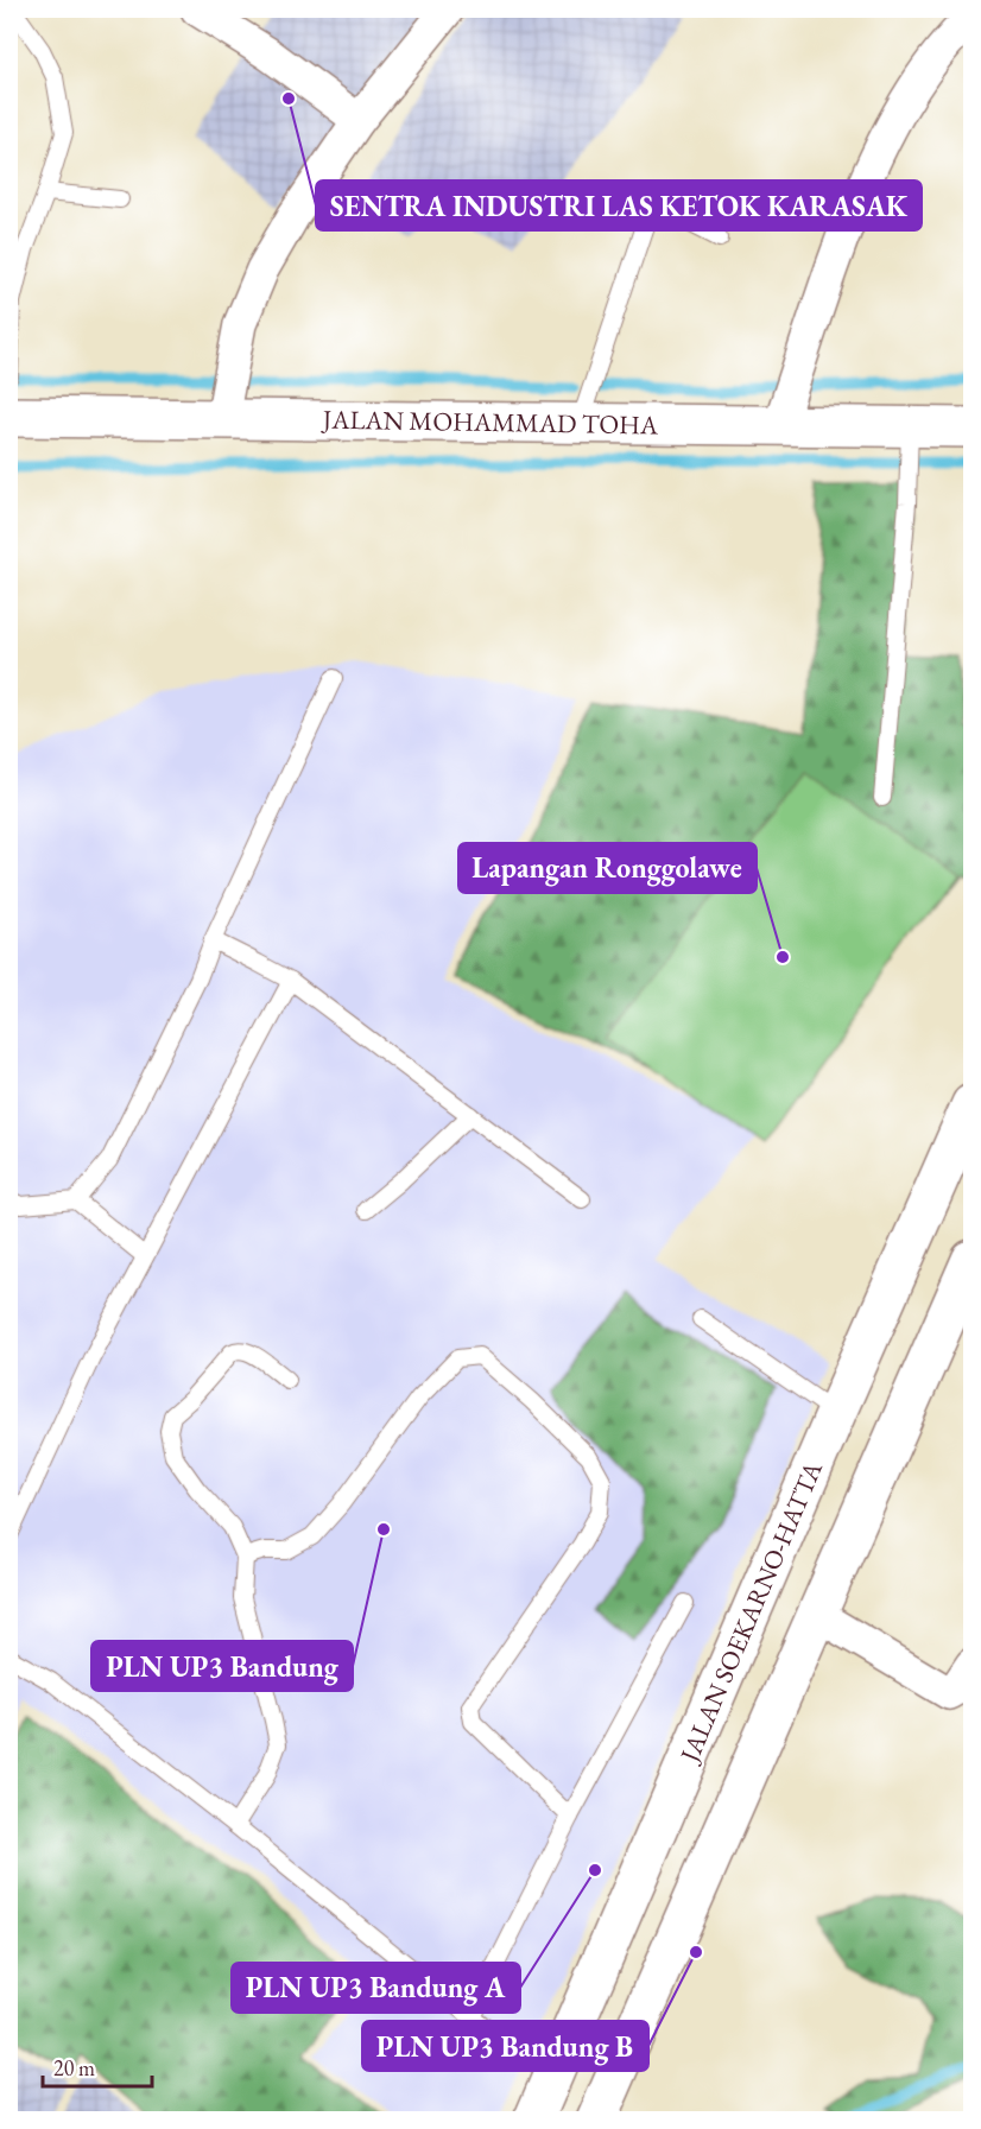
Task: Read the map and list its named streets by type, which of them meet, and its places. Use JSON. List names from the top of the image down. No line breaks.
{"streets":{"main road":["JALAN MOHAMMAD TOHA","JALAN SOEKARNO-HATTA"]},"places":["SENTRA INDUSTRI LAS KETOK KARASAK","Lapangan Ronggolawe","PLN UP3 Bandung","PLN UP3 Bandung A","PLN UP3 Bandung B"],"scale_bar":"20 m"}
